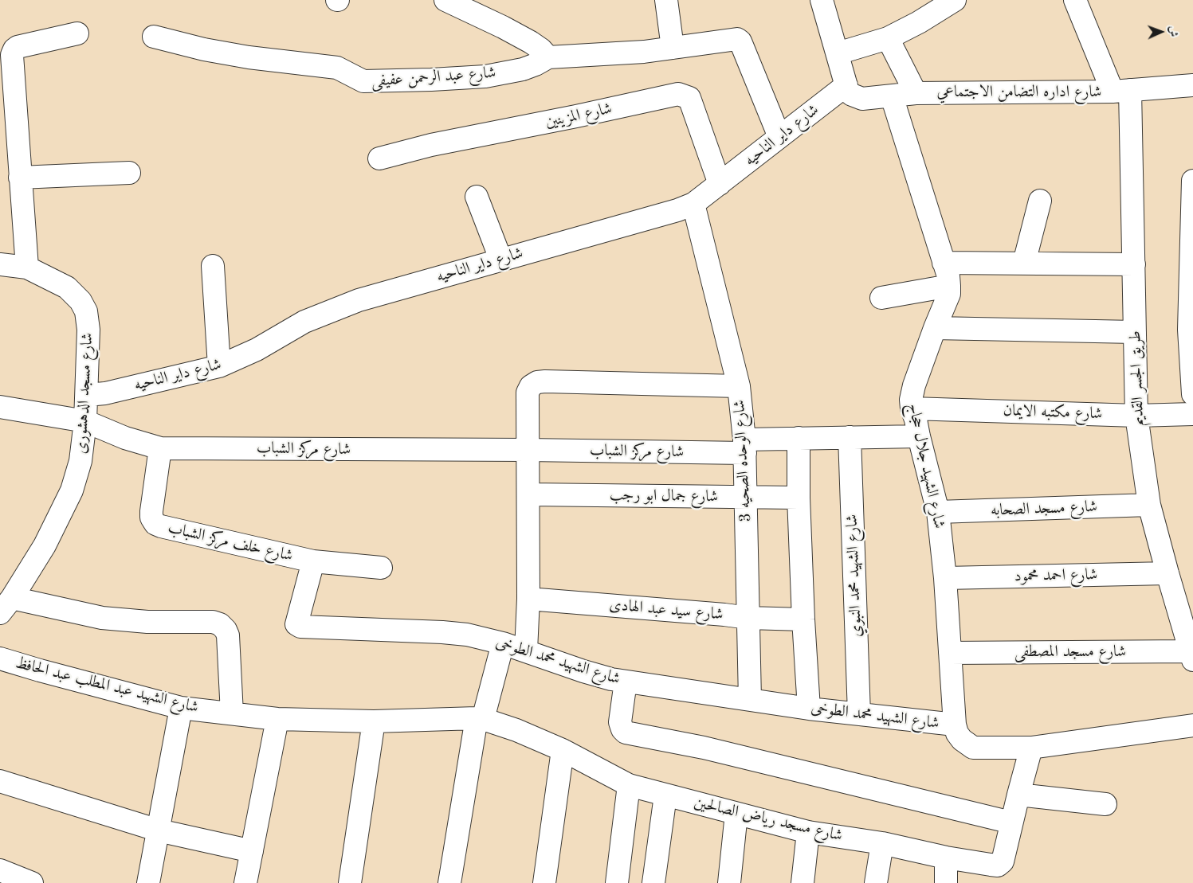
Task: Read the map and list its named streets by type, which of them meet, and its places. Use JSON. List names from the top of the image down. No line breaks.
{"streets":{"street":["شارع عبد الرحمن عفيفى","شارع اداره التضامن الاجتماعي","شارع المزينين","شارع داير الناحيه","طريق الجسر القديم","شارع مسجد الدهشورى","شارع مكتبه الايمان","شارع مركز الشباب","شارع الوحده الصحيه 3","شارع الشهيد جلال حجاج","شارع جمال ابو رجب","شارع مسجد الصحابه","شارع خلف مركز الشباب","شارع الشهيد محمد النبوي","شارع احمد محمود","شارع سيد عبد الهادى","شارع مسجد المصطفى","شارع الشهيد محمد الطوخى","شارع الشهيد عبد المطلب عبد الحافظ","شارع مسجد رياض الصالحين"]},"crossings":[["شارع اداره التضامن الاجتماعي","شارع داير الناحيه"],["شارع اداره التضامن الاجتماعي","طريق الجسر القديم"],["شارع اداره التضامن الاجتماعي","شارع الشهيد جلال حجاج"],["شارع المزينين","شارع داير الناحيه"],["شارع داير الناحيه","شارع مسجد الدهشورى"],["شارع داير الناحيه","شارع الوحده الصحيه 3"],["طريق الجسر القديم","شارع مكتبه الايمان"],["طريق الجسر القديم","شارع مسجد الصحابه"],["طريق الجسر القديم","شارع احمد محمود"],["طريق الجسر القديم","شارع مسجد المصطفى"],["شارع مسجد الدهشورى","شارع مركز الشباب"],["شارع مكتبه الايمان","شارع الشهيد جلال حجاج"],["شارع مركز الشباب","شارع الوحده الصحيه 3"],["شارع مركز الشباب","شارع الشهيد جلال حجاج"],["شارع مركز الشباب","شارع خلف مركز الشباب"],["شارع مركز الشباب","شارع الشهيد محمد النبوي"],["شارع الوحده الصحيه 3","شارع جمال ابو رجب"],["شارع الوحده الصحيه 3","شارع سيد عبد الهادى"],["شارع الوحده الصحيه 3","شارع الشهيد محمد الطوخى"],["شارع الشهيد جلال حجاج","شارع مسجد الصحابه"],["شارع الشهيد جلال حجاج","شارع احمد محمود"],["شارع الشهيد جلال حجاج","شارع مسجد المصطفى"],["شارع الشهيد جلال حجاج","شارع الشهيد محمد الطوخى"],["شارع الشهيد جلال حجاج","شارع مسجد رياض الصالحين"],["شارع خلف مركز الشباب","شارع الشهيد محمد الطوخى"],["شارع الشهيد محمد النبوي","شارع الشهيد محمد الطوخى"],["شارع الشهيد عبد المطلب عبد الحافظ","شارع مسجد رياض الصالحين"]],"north":"right"}
